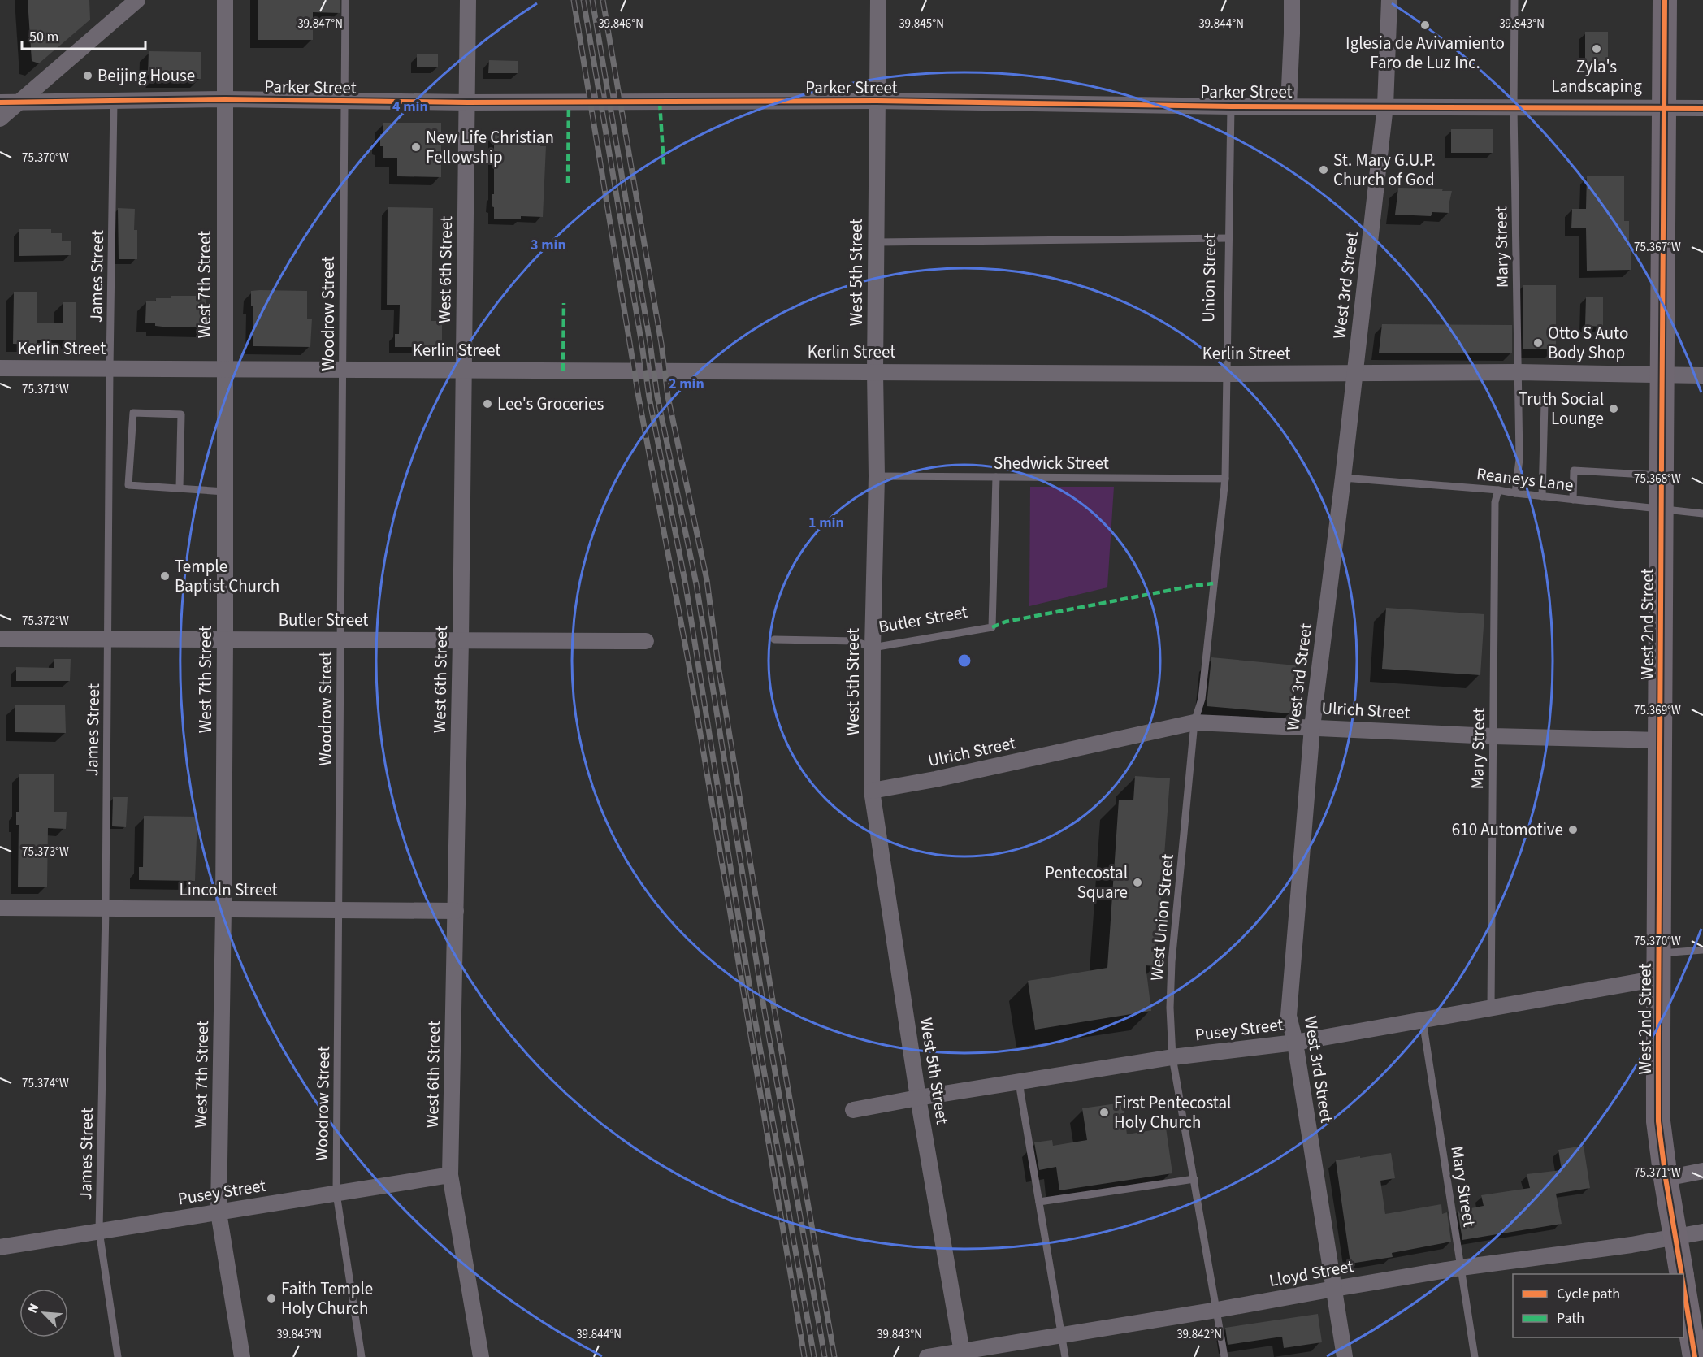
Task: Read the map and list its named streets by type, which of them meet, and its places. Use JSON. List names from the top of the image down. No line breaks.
{"streets":{"main road":["West 2nd Street"],"street":["Parker Street","West 6th Street","West 5th Street","West 7th Street","West 3rd Street","Kerlin Street","Butler Street","Ulrich Street","Lincoln Street","Pusey Street","Lloyd Street"],"lane":["Mary Street","James Street","Union Street","Woodrow Street","Shedwick Street","Reaneys Lane","West Union Street"]},"crossings":[["Parker Street","Mary Street"],["Parker Street","West 6th Street"],["Parker Street","West 5th Street"],["Parker Street","James Street"],["Parker Street","Union Street"],["Parker Street","West 7th Street"],["Parker Street","West 3rd Street"],["Parker Street","Woodrow Street"],["Parker Street","West 2nd Street"],["Mary Street","Kerlin Street"],["Mary Street","Reaneys Lane"],["Mary Street","Ulrich Street"],["Mary Street","Pusey Street"],["Mary Street","Lloyd Street"],["West 6th Street","Kerlin Street"],["West 6th Street","Butler Street"],["West 6th Street","Lincoln Street"],["West 6th Street","Pusey Street"],["West 5th Street","Kerlin Street"],["West 5th Street","Shedwick Street"],["West 5th Street","Butler Street"],["West 5th Street","Ulrich Street"],["West 5th Street","Pusey Street"],["West 5th Street","Lloyd Street"],["James Street","Kerlin Street"],["James Street","Butler Street"],["James Street","Lincoln Street"],["James Street","Pusey Street"],["Union Street","Kerlin Street"],["Union Street","Shedwick Street"],["Union Street","West Union Street"],["West 7th Street","Kerlin Street"],["West 7th Street","Butler Street"],["West 7th Street","Lincoln Street"],["West 7th Street","Pusey Street"],["West 3rd Street","Kerlin Street"],["West 3rd Street","Reaneys Lane"],["West 3rd Street","Ulrich Street"],["West 3rd Street","Pusey Street"],["West 3rd Street","Lloyd Street"],["Woodrow Street","Kerlin Street"],["Woodrow Street","Butler Street"],["Woodrow Street","Lincoln Street"],["Woodrow Street","Pusey Street"],["Kerlin Street","West 2nd Street"],["Shedwick Street","Butler Street"],["Shedwick Street","West Union Street"],["Reaneys Lane","West 2nd Street"],["West 2nd Street","Ulrich Street"],["West 2nd Street","Pusey Street"],["West 2nd Street","Lloyd Street"],["Ulrich Street","West Union Street"],["West Union Street","Pusey Street"],["West Union Street","Lloyd Street"]],"places":["Iglesia de Avivamiento Faro de Luz Inc.","Zyla's Landscaping","Beijing House","New Life Christian Fellowship","St. Mary G.U.P. Church of God","Otto S Auto Body Shop","Lee's Groceries","Truth Social Lounge","Temple Baptist Church","610 Automotive","Pentecostal Square","First Pentecostal Holy Church","Faith Temple Holy Church"],"legend":["Cycle path","Path"],"scale_bar":"50 m","north":"top left","coordinates":["39.847°N","39.846°N","39.845°N","39.844°N","39.843°N","75.370°W","75.367°W","75.371°W","75.368°W","75.372°W","75.369°W","75.373°W","75.374°W","39.842°N"],"rings":["4 min","3 min","2 min","1 min"]}
